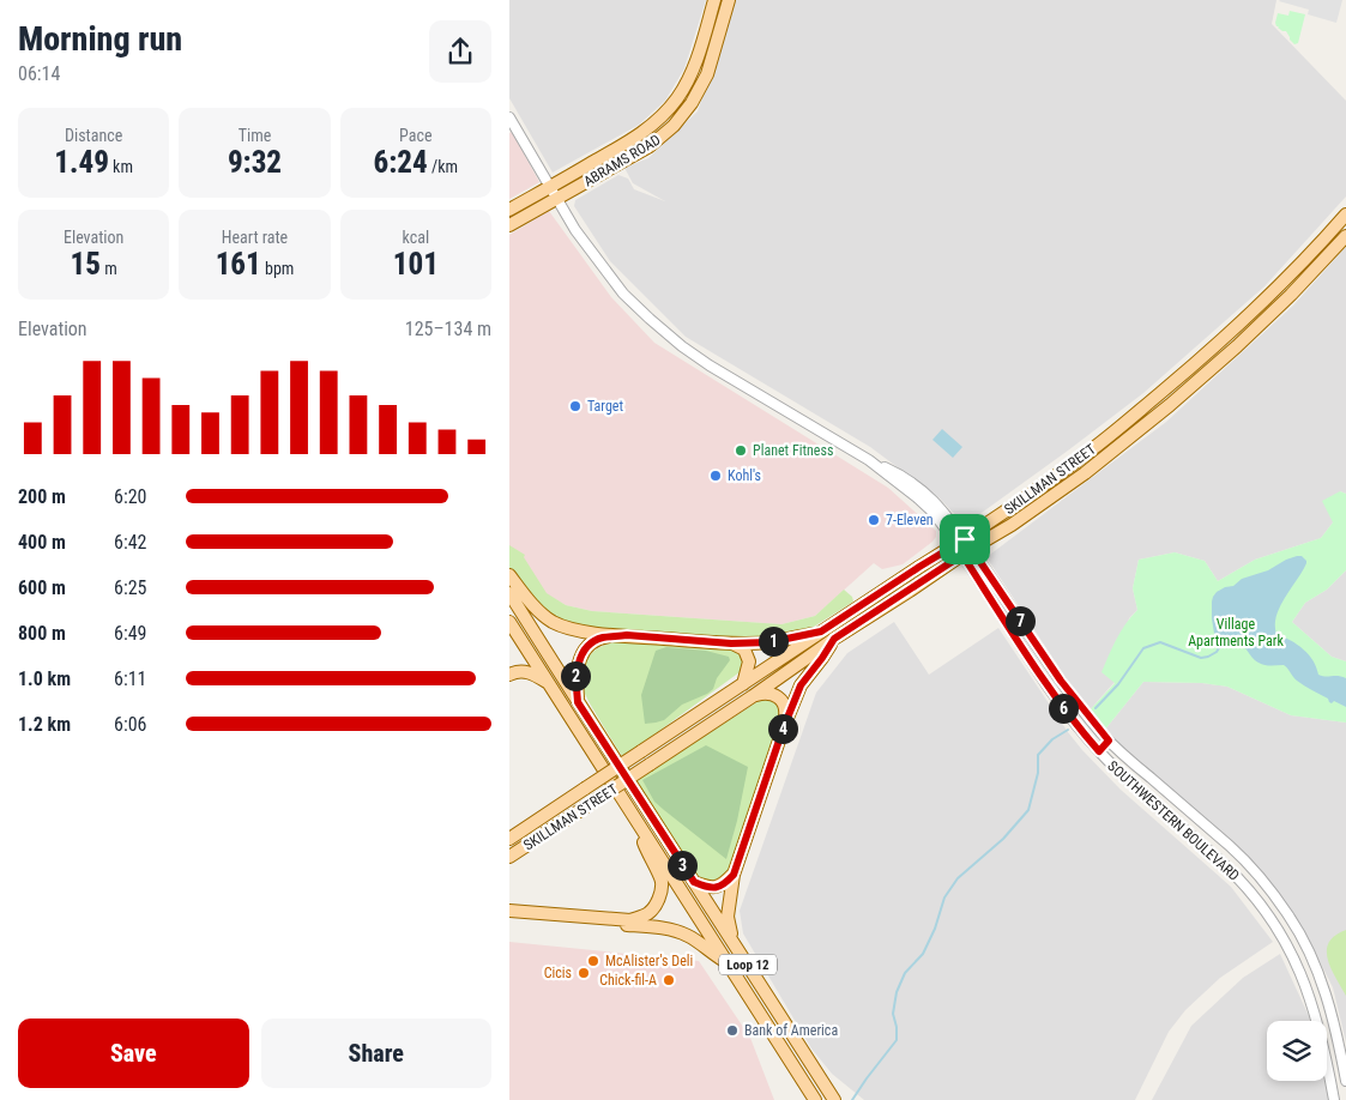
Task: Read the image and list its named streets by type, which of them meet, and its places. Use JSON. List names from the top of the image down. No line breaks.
{"streets":{"main road":["ABRAMS ROAD","SKILLMAN STREET","Loop 12"],"street":["SOUTHWESTERN BOULEVARD"]},"crossings":[["ABRAMS ROAD","SOUTHWESTERN BOULEVARD"],["SKILLMAN STREET","SOUTHWESTERN BOULEVARD"]],"parks":["Village Apartments Park"],"places":["Target","Planet Fitness","Kohl's","7-Eleven","McAlister's Deli","Cicis","Chick-fil-A","Bank of America"],"page":{"heading":["Morning run","06:14"],"stats":[["Distance","1.49 km"],["Time","9:32"],["Pace","6:24 /km"],["Elevation","15 m"],["Heart rate","161 bpm"],["kcal","101"]],"chart":["Elevation","125–134 m"],"list":[{"name":"200 m","note":"6:20"},{"name":"400 m","note":"6:42"},{"name":"600 m","note":"6:25"},{"name":"800 m","note":"6:49"},{"name":"1.0 km","note":"6:11"},{"name":"1.2 km","note":"6:06"}],"pins":["7","1","2","6","4","3"],"buttons":["Save","Share"]}}
